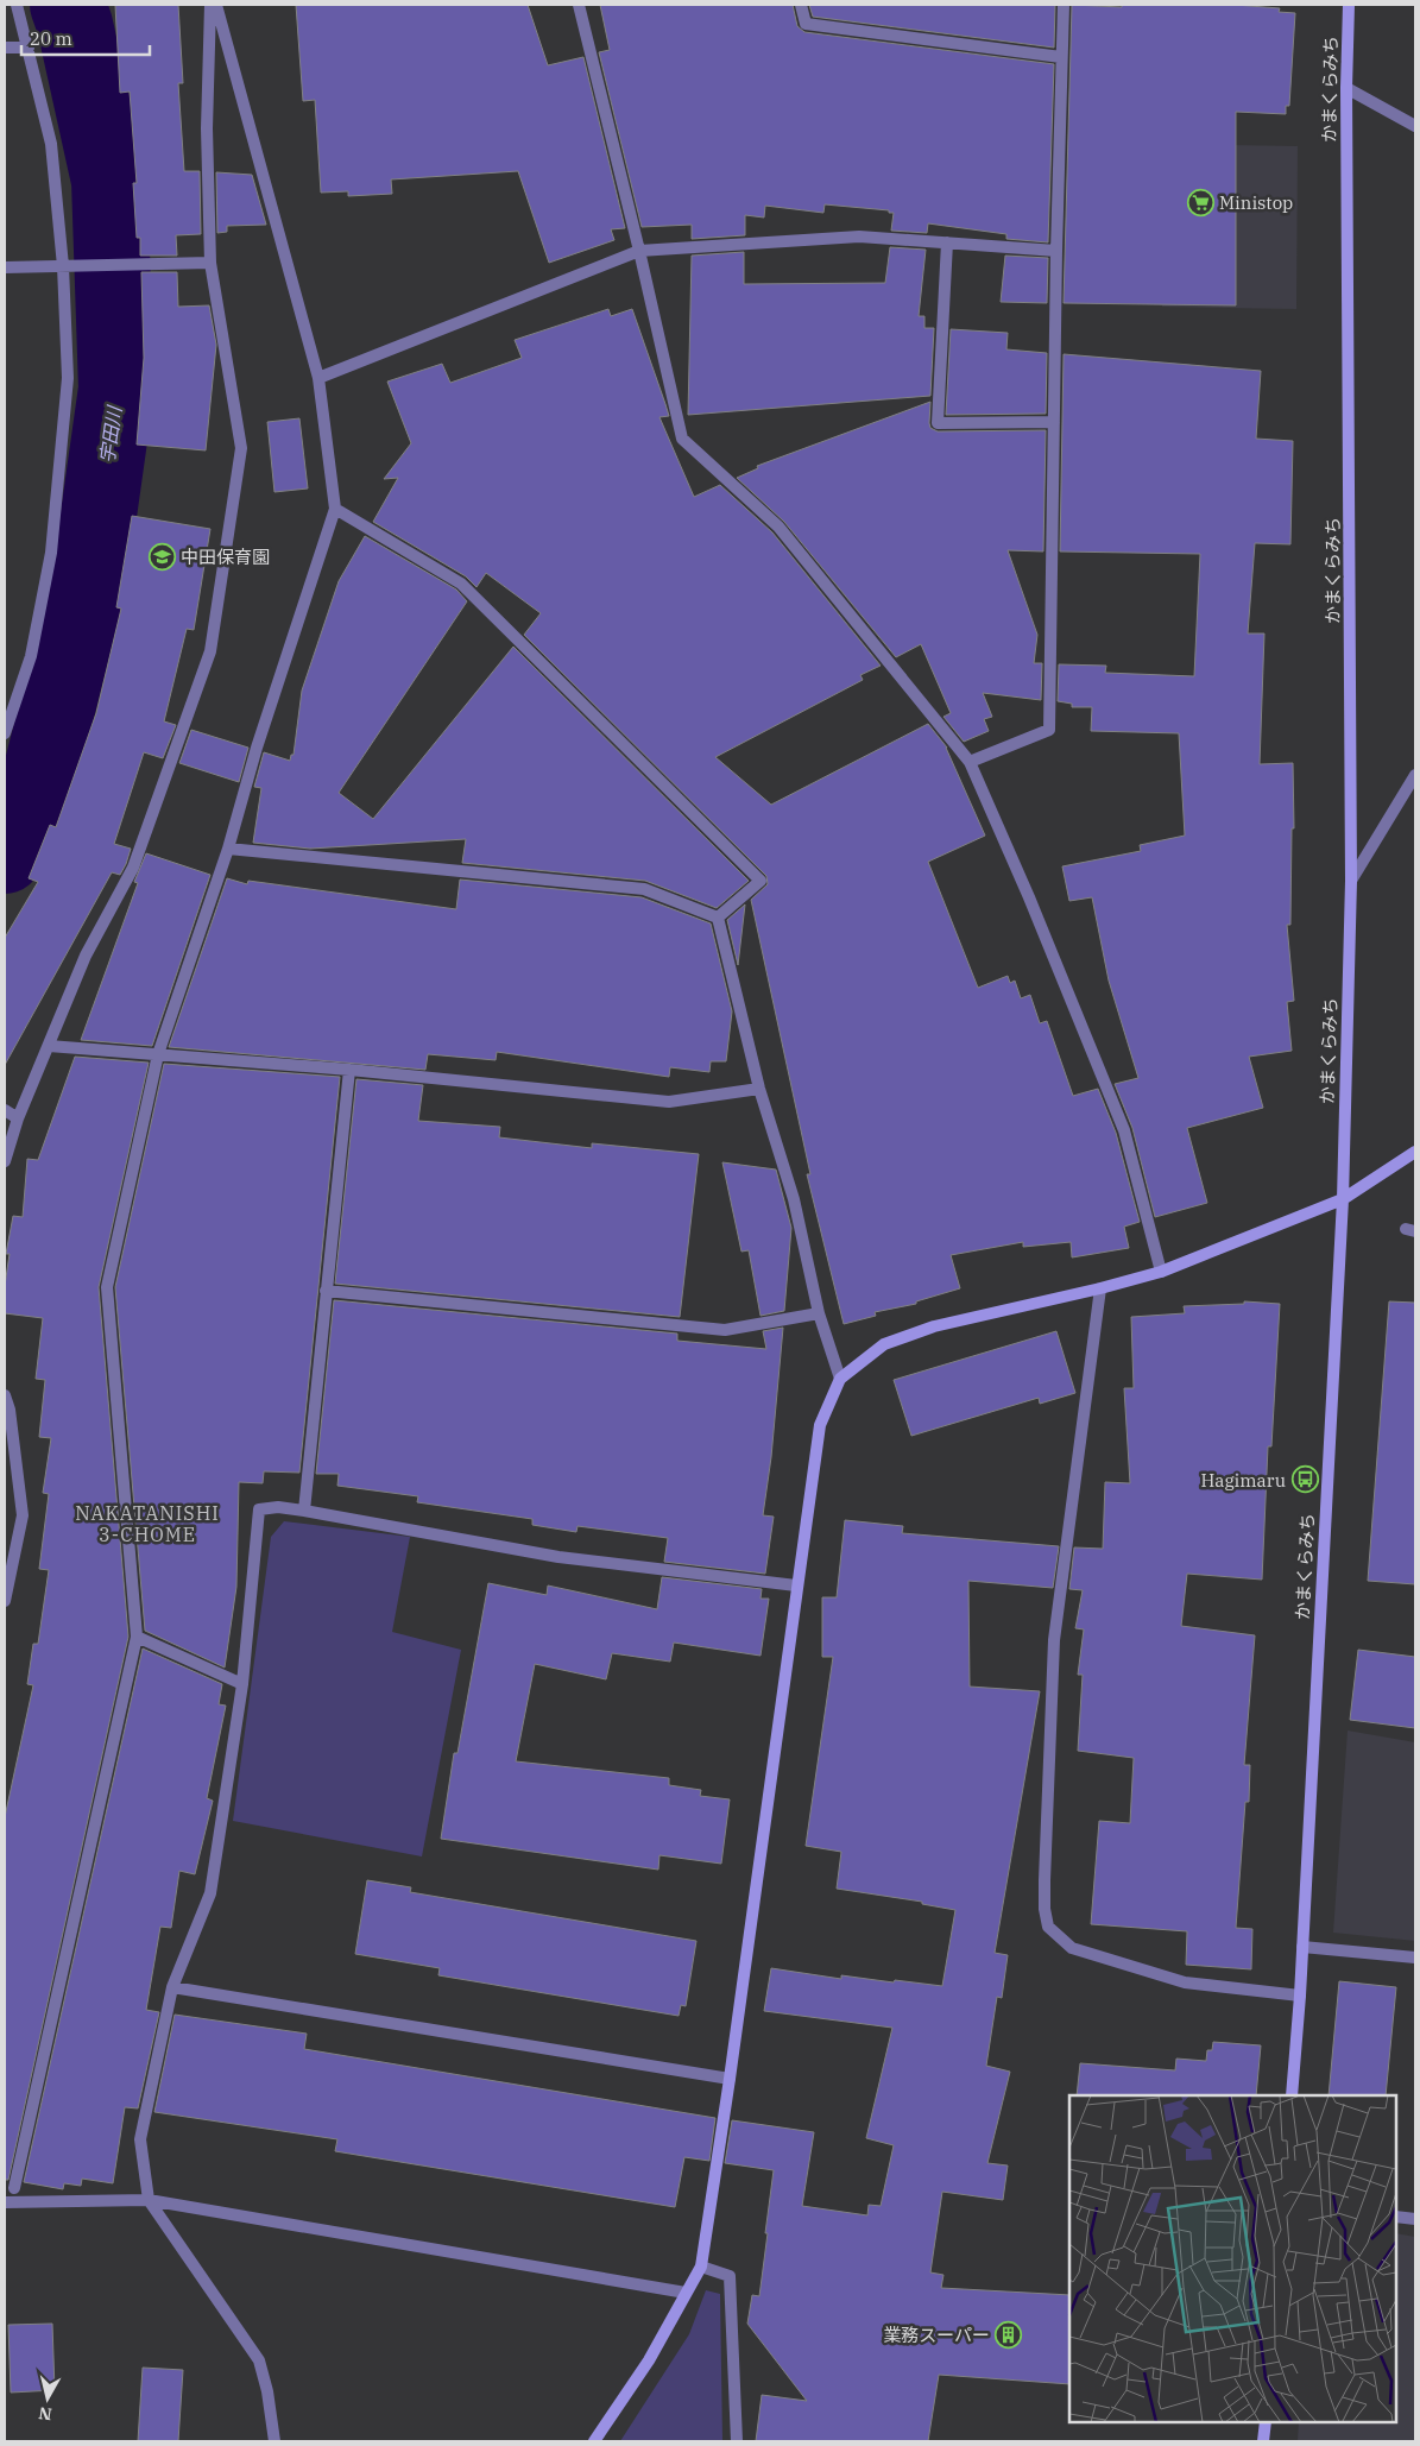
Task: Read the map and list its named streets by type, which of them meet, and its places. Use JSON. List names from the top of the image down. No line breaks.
{"streets":{"main road":["かまくらみち"]},"districts":["NAKATANISHI 3-CHOME"],"water":["宇田川"],"places":{"supermarket":["Ministop"],"school or university":["中田保育園"],"bus stop":["Hagimaru"],"building":["業務スーパー"]},"scale_bar":"20 m","north":"bottom"}
